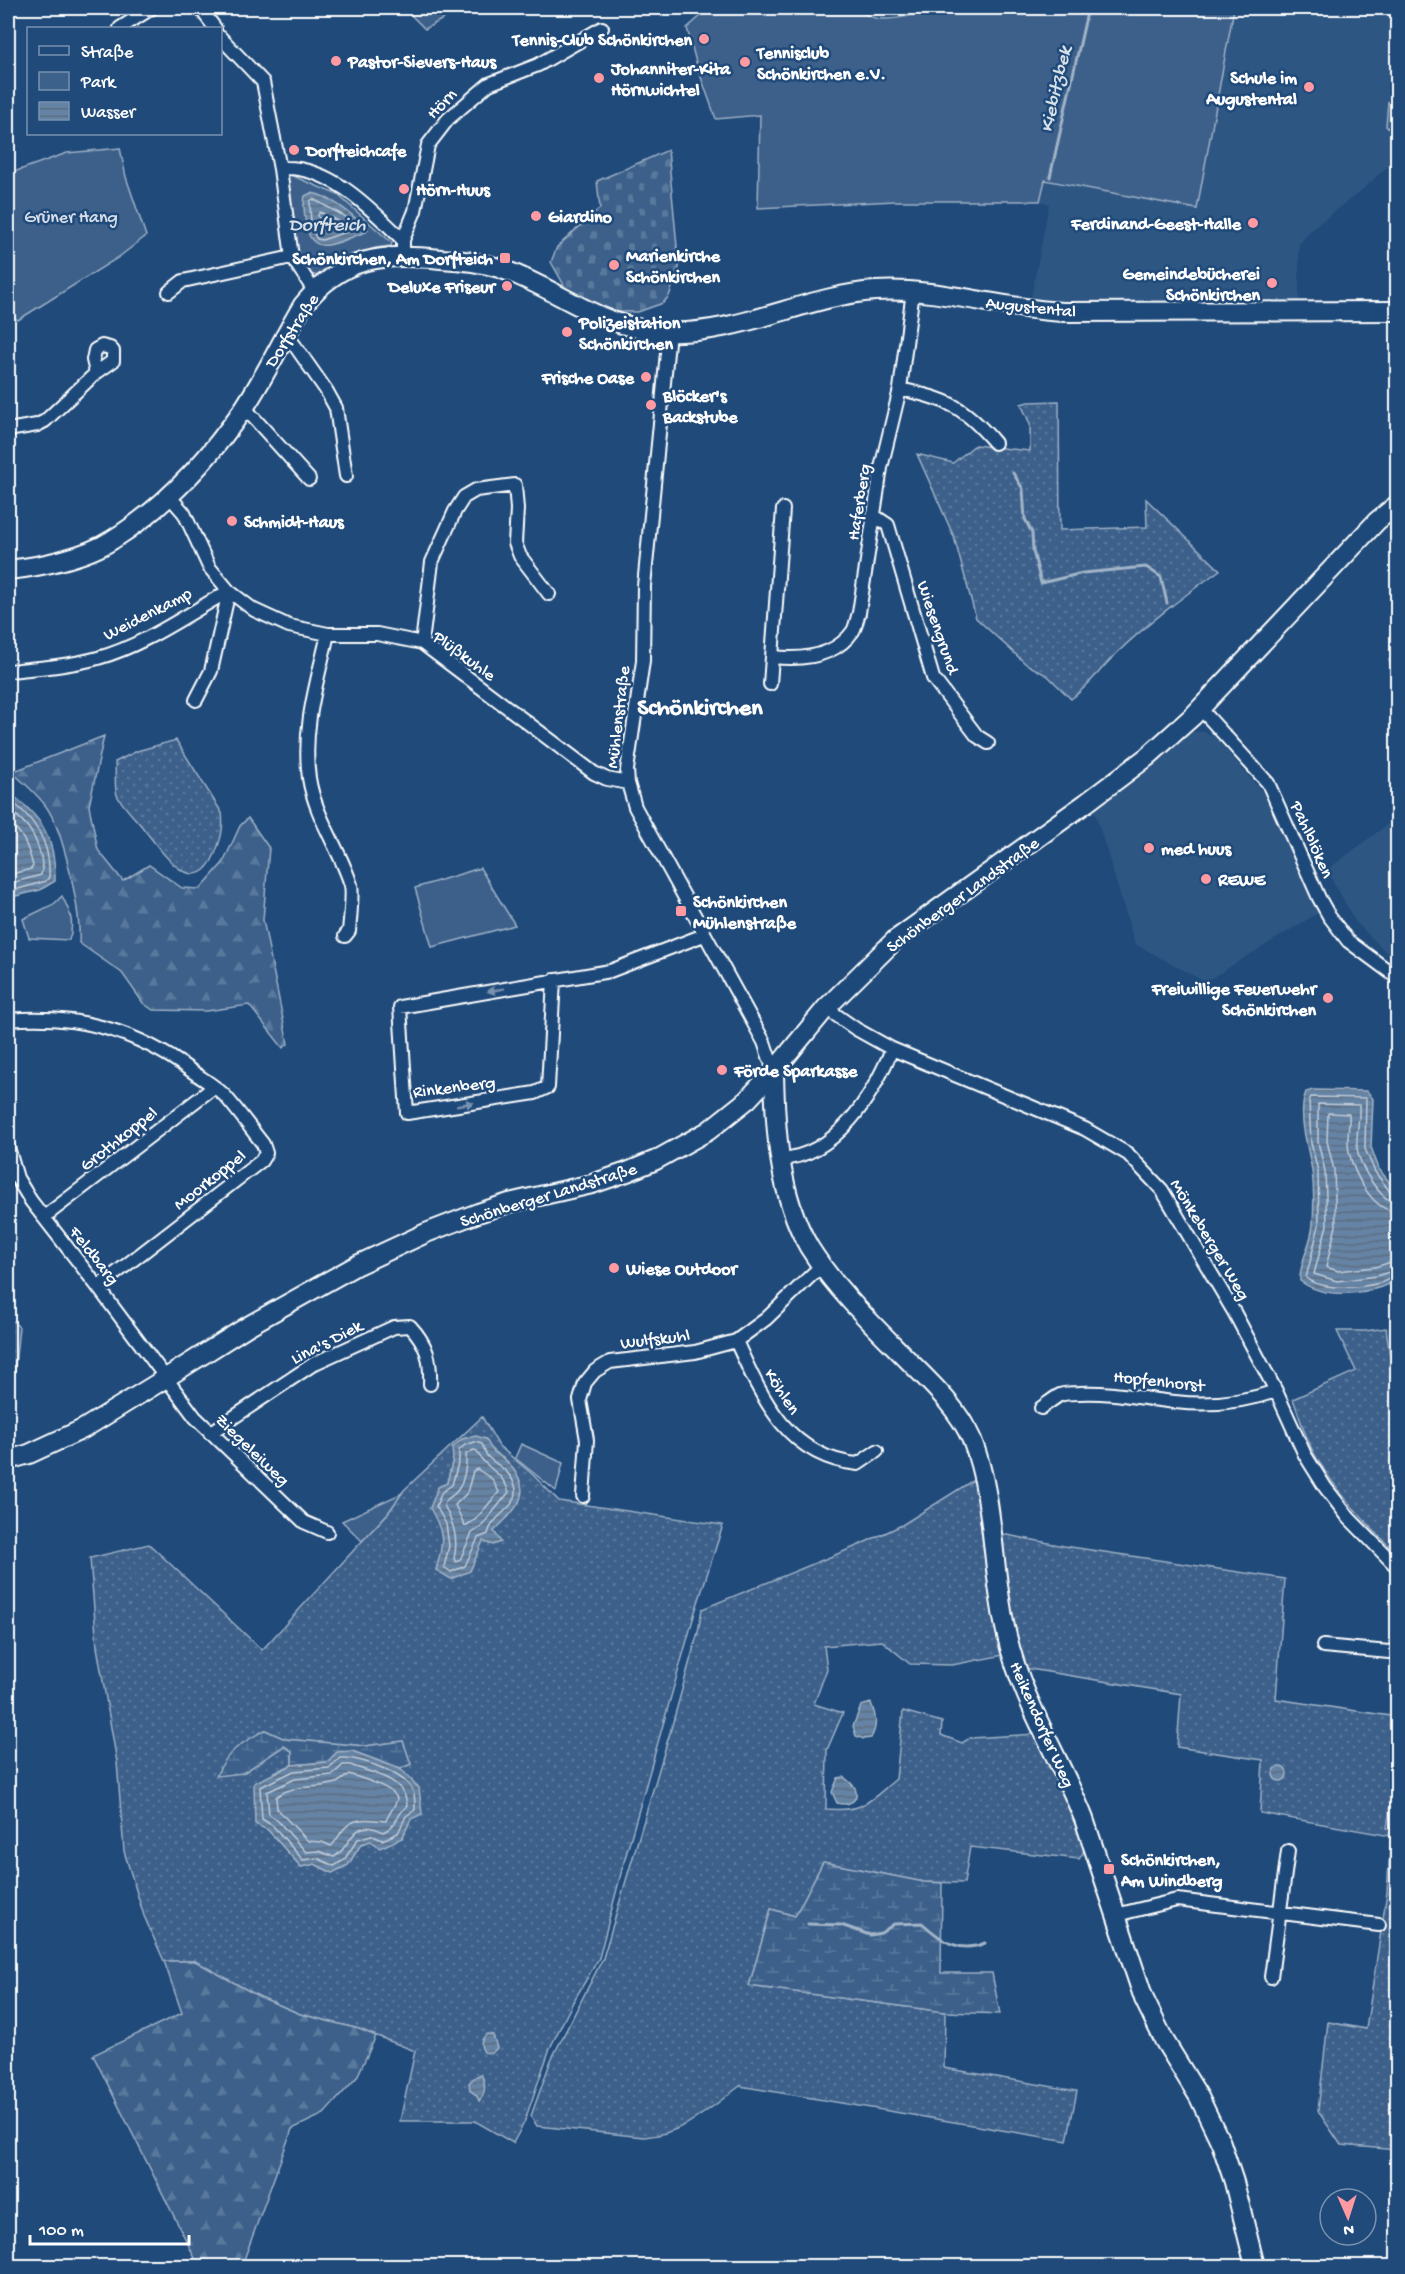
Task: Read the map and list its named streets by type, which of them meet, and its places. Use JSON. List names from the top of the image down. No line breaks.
{"streets":{"street":["Hörn","Augustental","Dorfstraße","Haferberg","Weidenkamp","Wiesengrund","Plüßkuhle","Mühlenstraße","Pahlblöken","Schönberger Landstraße","Rinkenberg","Grothkoppel","Moorkoppel","Mönkeberger Weg","Feldbarg","Wulfskuhl","Lina's Diek","Hopfenhorst","Köhlen","Ziegeleiweg","Heikendorfer Weg"]},"crossings":[["Hörn","Dorfstraße"],["Augustental","Dorfstraße"],["Augustental","Haferberg"],["Augustental","Mühlenstraße"],["Dorfstraße","Plüßkuhle"],["Dorfstraße","Mühlenstraße"],["Haferberg","Wiesengrund"],["Weidenkamp","Plüßkuhle"],["Plüßkuhle","Mühlenstraße"],["Mühlenstraße","Schönberger Landstraße"],["Mühlenstraße","Rinkenberg"],["Mühlenstraße","Heikendorfer Weg"],["Pahlblöken","Schönberger Landstraße"],["Schönberger Landstraße","Mönkeberger Weg"],["Schönberger Landstraße","Feldbarg"],["Schönberger Landstraße","Ziegeleiweg"],["Schönberger Landstraße","Heikendorfer Weg"],["Grothkoppel","Moorkoppel"],["Grothkoppel","Feldbarg"],["Moorkoppel","Feldbarg"],["Mönkeberger Weg","Hopfenhorst"],["Feldbarg","Ziegeleiweg"],["Wulfskuhl","Köhlen"],["Wulfskuhl","Heikendorfer Weg"],["Lina's Diek","Ziegeleiweg"]],"districts":["Schönkirchen"],"water":["Kiebitzbek","Dorfteich"],"parks":["Grüner Hang"],"places":{"other":["Tennis-Club Schönkirchen","Pastor-Sievers-Haus","Tennisclub Schönkirchen e.V.","Johanniter-Kita Hörnwichtel","Schule im Augustental","Dorfteichcafe","Hörn-Huus","Giardino","Ferdinand-Geest-Halle","Marienkirche Schönkirchen","Gemeindebücherei Schönkirchen","Deluxe Friseur","Polizeistation Schönkirchen","Frische Oase","Blöcker's Backstube","Schmidt-Haus","med huus","REWE","Freiwillige Feuerwehr Schönkirchen","Förde Sparkasse","Wiese Outdoor"],"transit":["Schönkirchen, Am Dorfteich","Schönkirchen Mühlenstraße","Schönkirchen, Am Windberg"]},"legend":["Straße","Park","Wasser"],"scale_bar":"100 m","north":"bottom"}
